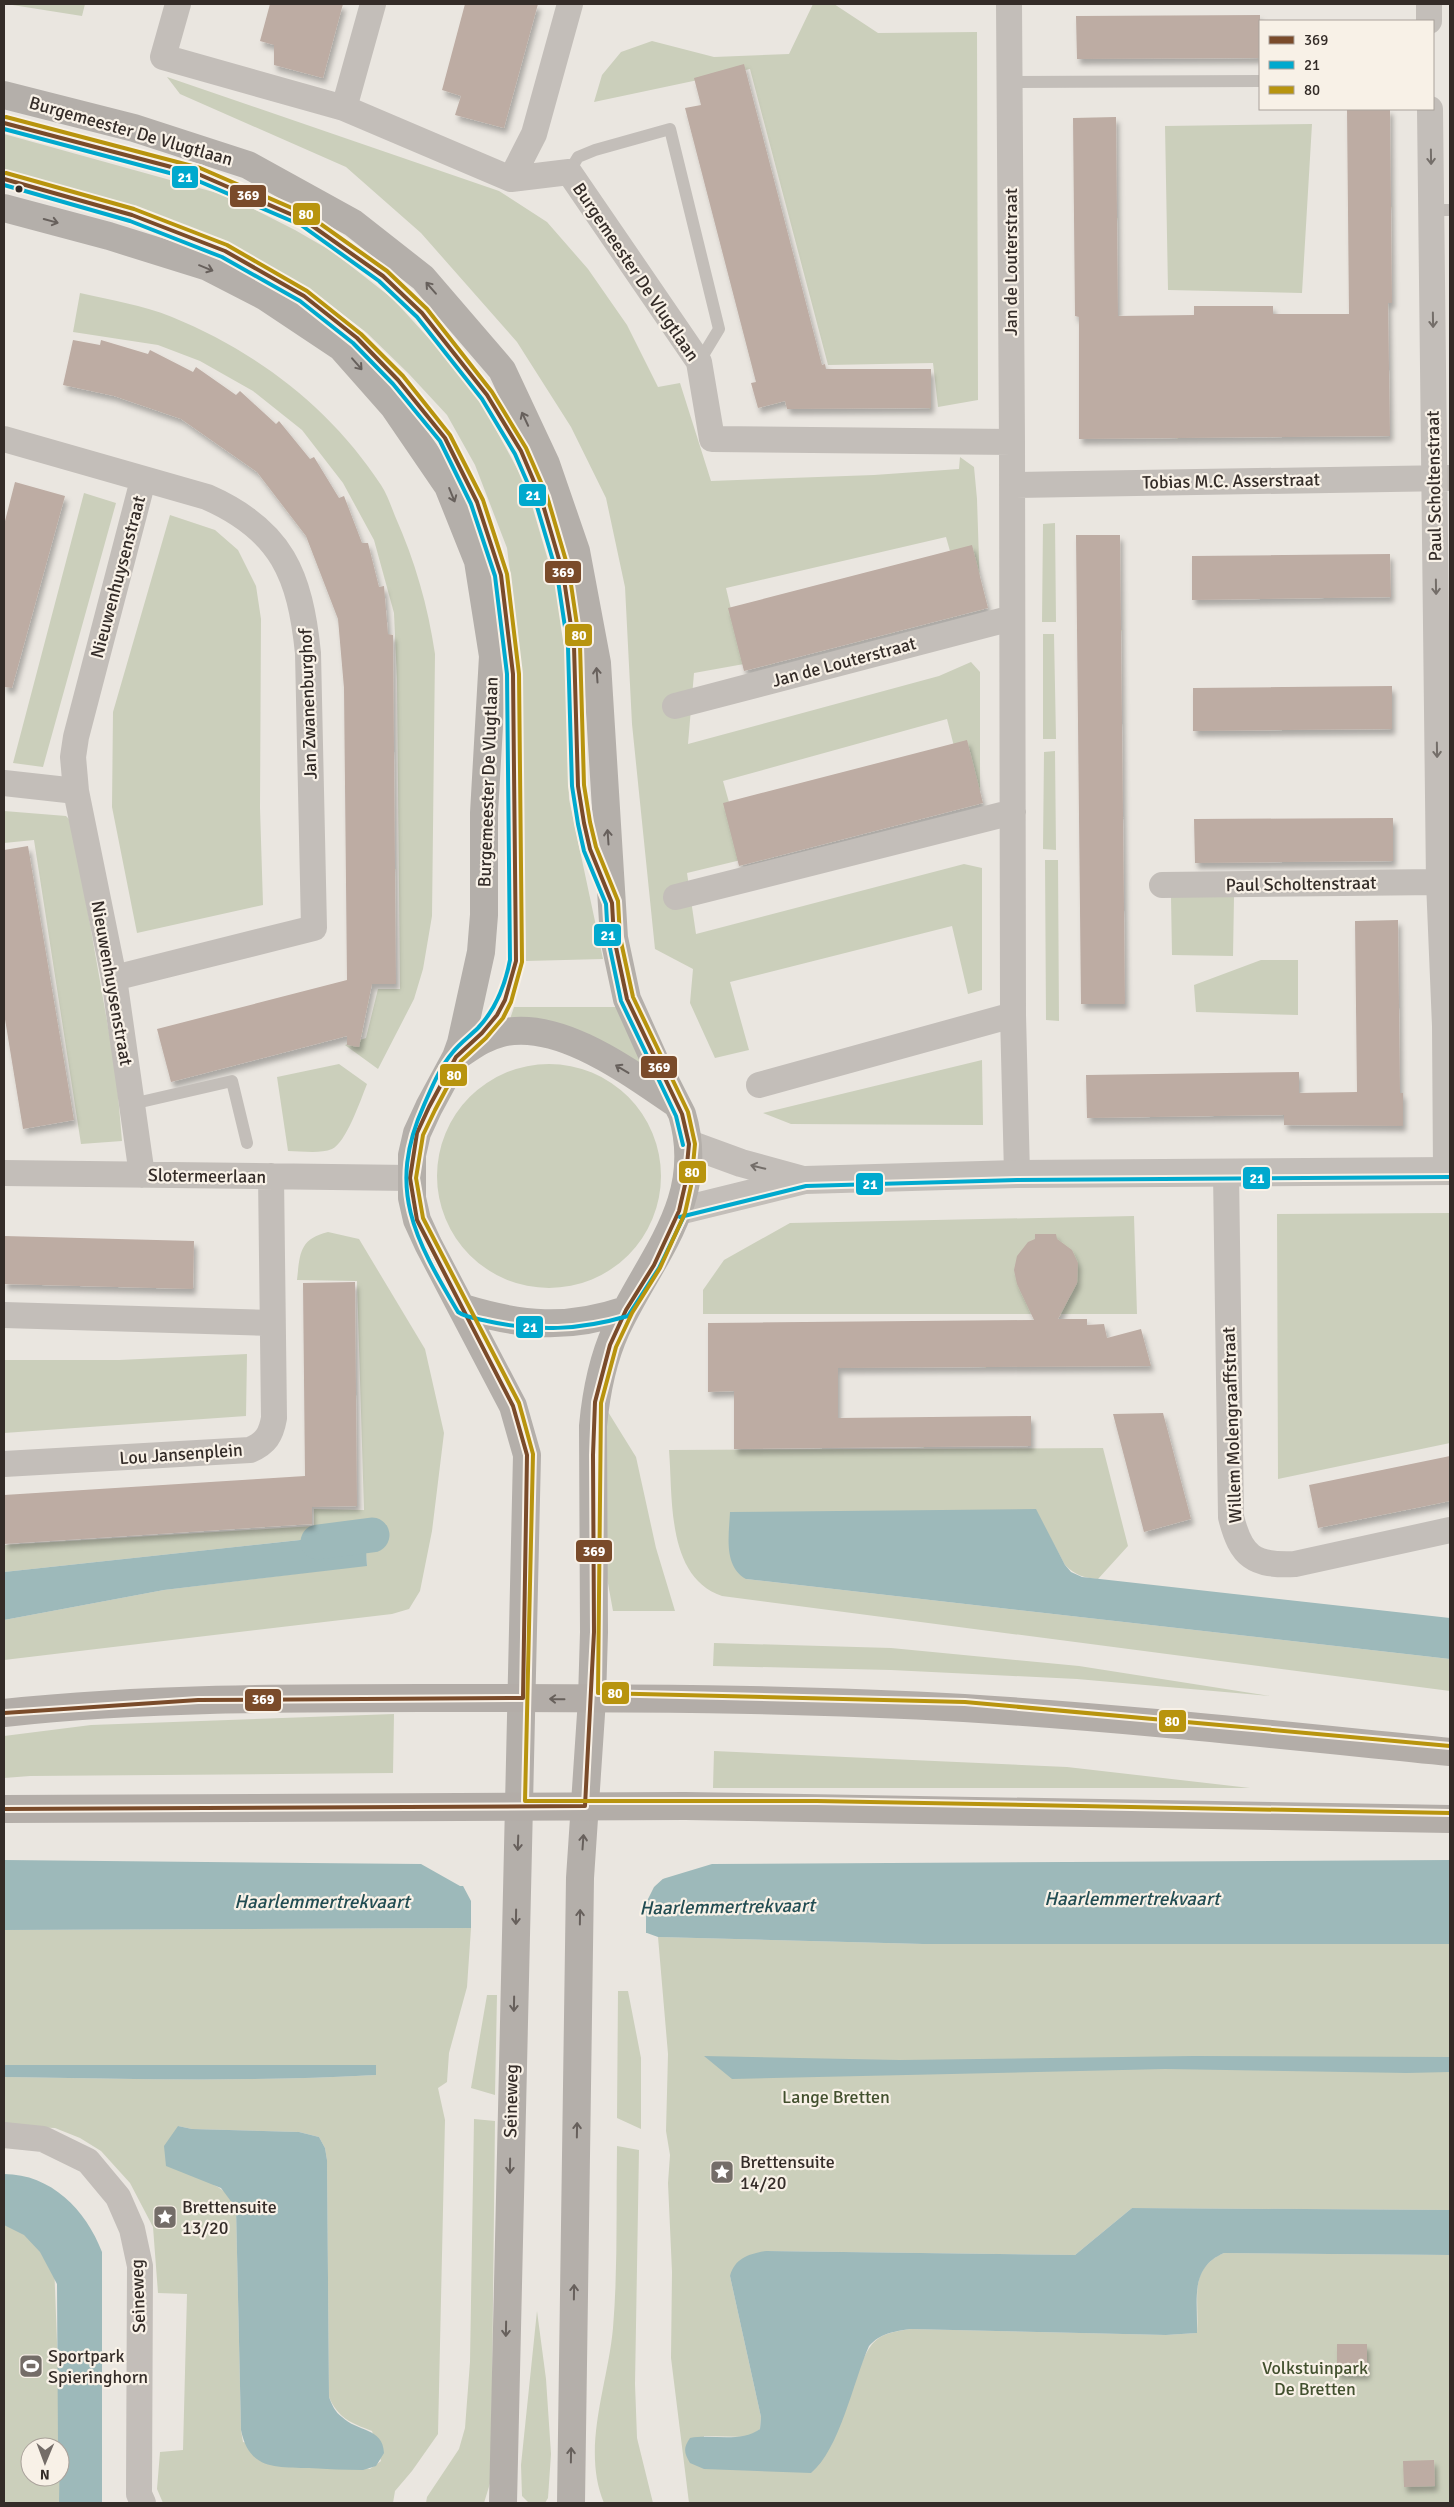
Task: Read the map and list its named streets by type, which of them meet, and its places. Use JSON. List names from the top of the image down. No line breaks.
{"streets":{"main road":["Burgemeester De Vlugtlaan","Seineweg"],"street":["Jan de Louterstraat","Tobias M.C. Asserstraat","Paul Scholtenstraat","Nieuwenhuysenstraat","Jan Zwanenburghof","Slotermeerlaan","Willem Molengraaffstraat","Lou Jansenplein"]},"crossings":[["Burgemeester De Vlugtlaan","Jan de Louterstraat"],["Burgemeester De Vlugtlaan","Slotermeerlaan"],["Burgemeester De Vlugtlaan","Seineweg"],["Jan de Louterstraat","Tobias M.C. Asserstraat"],["Tobias M.C. Asserstraat","Paul Scholtenstraat"],["Nieuwenhuysenstraat","Jan Zwanenburghof"],["Nieuwenhuysenstraat","Slotermeerlaan"],["Slotermeerlaan","Lou Jansenplein"]],"one_way":["Paul Scholtenstraat"],"water":["Haarlemmertrekvaart"],"parks":["Lange Bretten","Volkstuinpark De Bretten"],"places":{"place":["Brettensuite 14/20","Brettensuite 13/20"],"sports":["Sportpark Spieringhorn"]},"lines":["transit line 80","transit line 369","transit line 21"],"legend":["369","21","80"],"north":"bottom"}
